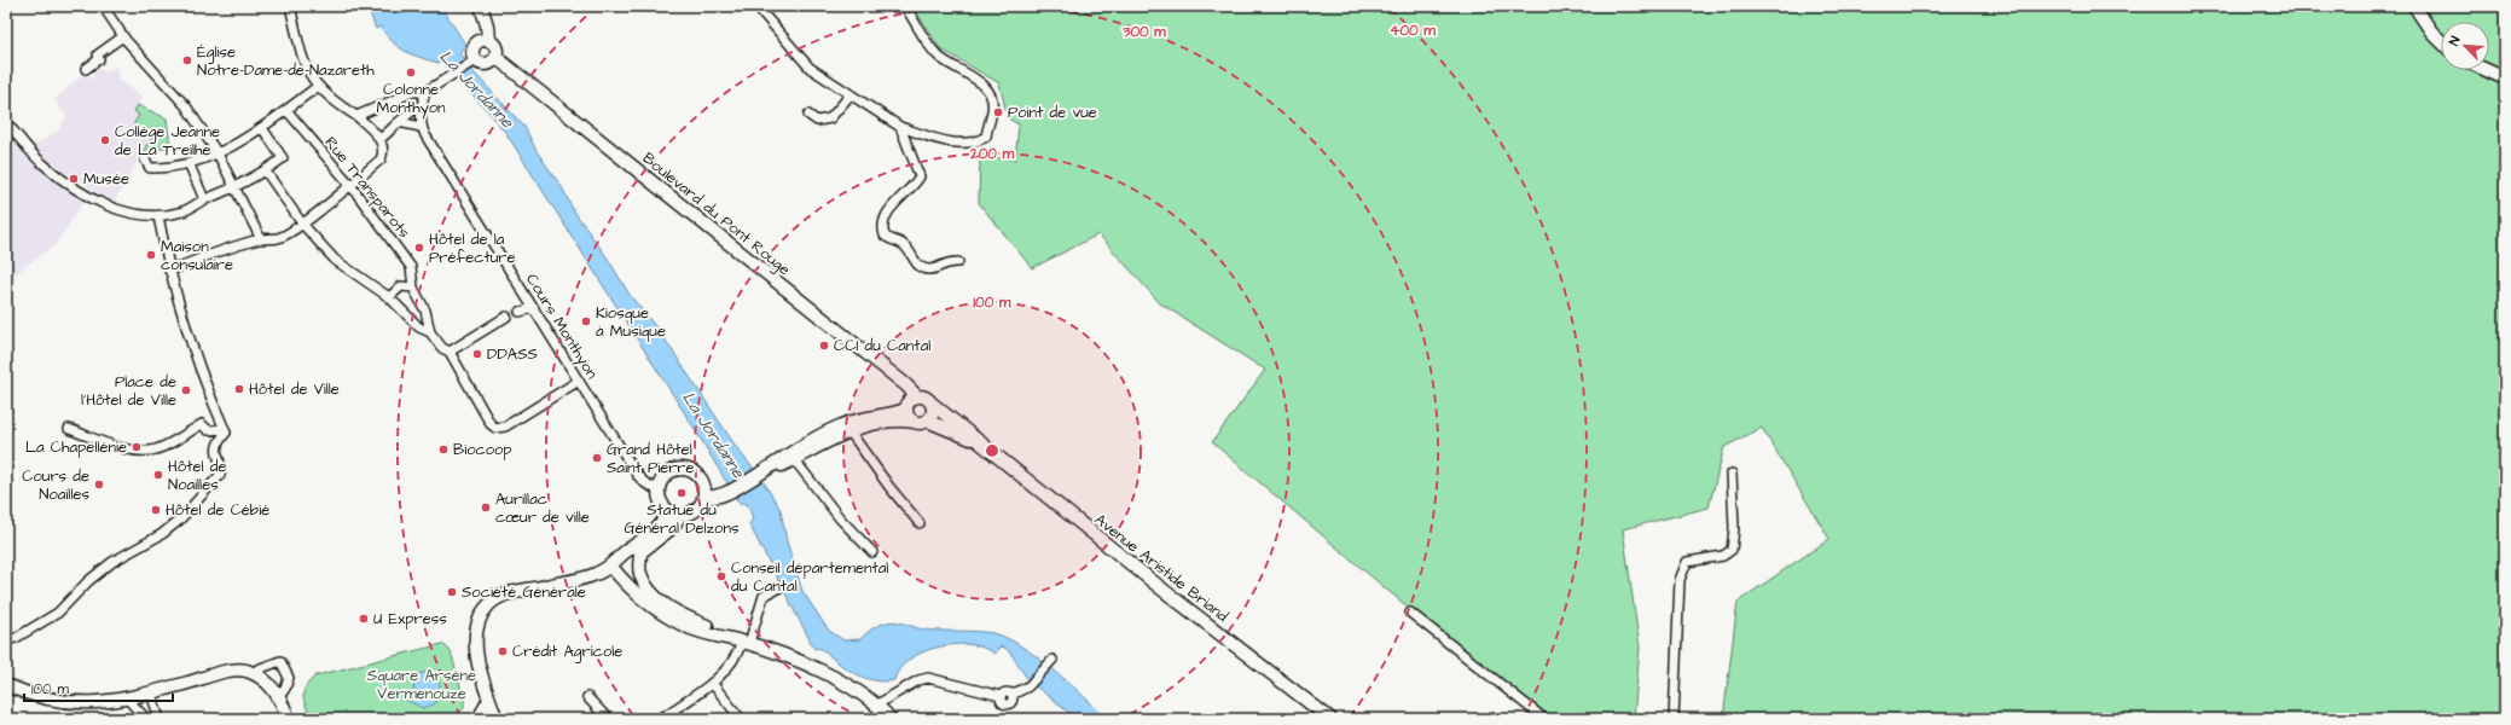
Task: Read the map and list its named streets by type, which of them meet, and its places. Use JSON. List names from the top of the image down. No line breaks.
{"streets":{"main road":["Boulevard du Pont Rouge","Avenue Aristide Briand"],"street":["Rue Transparots","Cours Monthyon"]},"crossings":[["Boulevard du Pont Rouge","Avenue Aristide Briand"],["Cours Monthyon","Avenue Aristide Briand"]],"water":["La Jordanne"],"parks":["Square Arsène Vermenouze"],"places":["Église Notre-Dame-de-Nazareth","Colonne Monthyon","Point de vue","Collège Jeanne de La Treilhe","Musée","Hôtel de la Préfecture","Maison consulaire","Kiosque à Musique","CCI du Cantal","DDASS","Hôtel de Ville","Place de l'Hôtel de Ville","La Chapellénie","Biocoop","Grand Hôtel Saint Pierre","Hôtel de Noailles","Cours de Noailles","Statue du Général Delzons","Aurillac cœur de ville","Hôtel de Cébié","Conseil départemental du Cantal","Société Générale","U Express","Crédit Agricole"],"scale_bar":"100 m","north":"top left","rings":["400 m","300 m","200 m","100 m"]}
